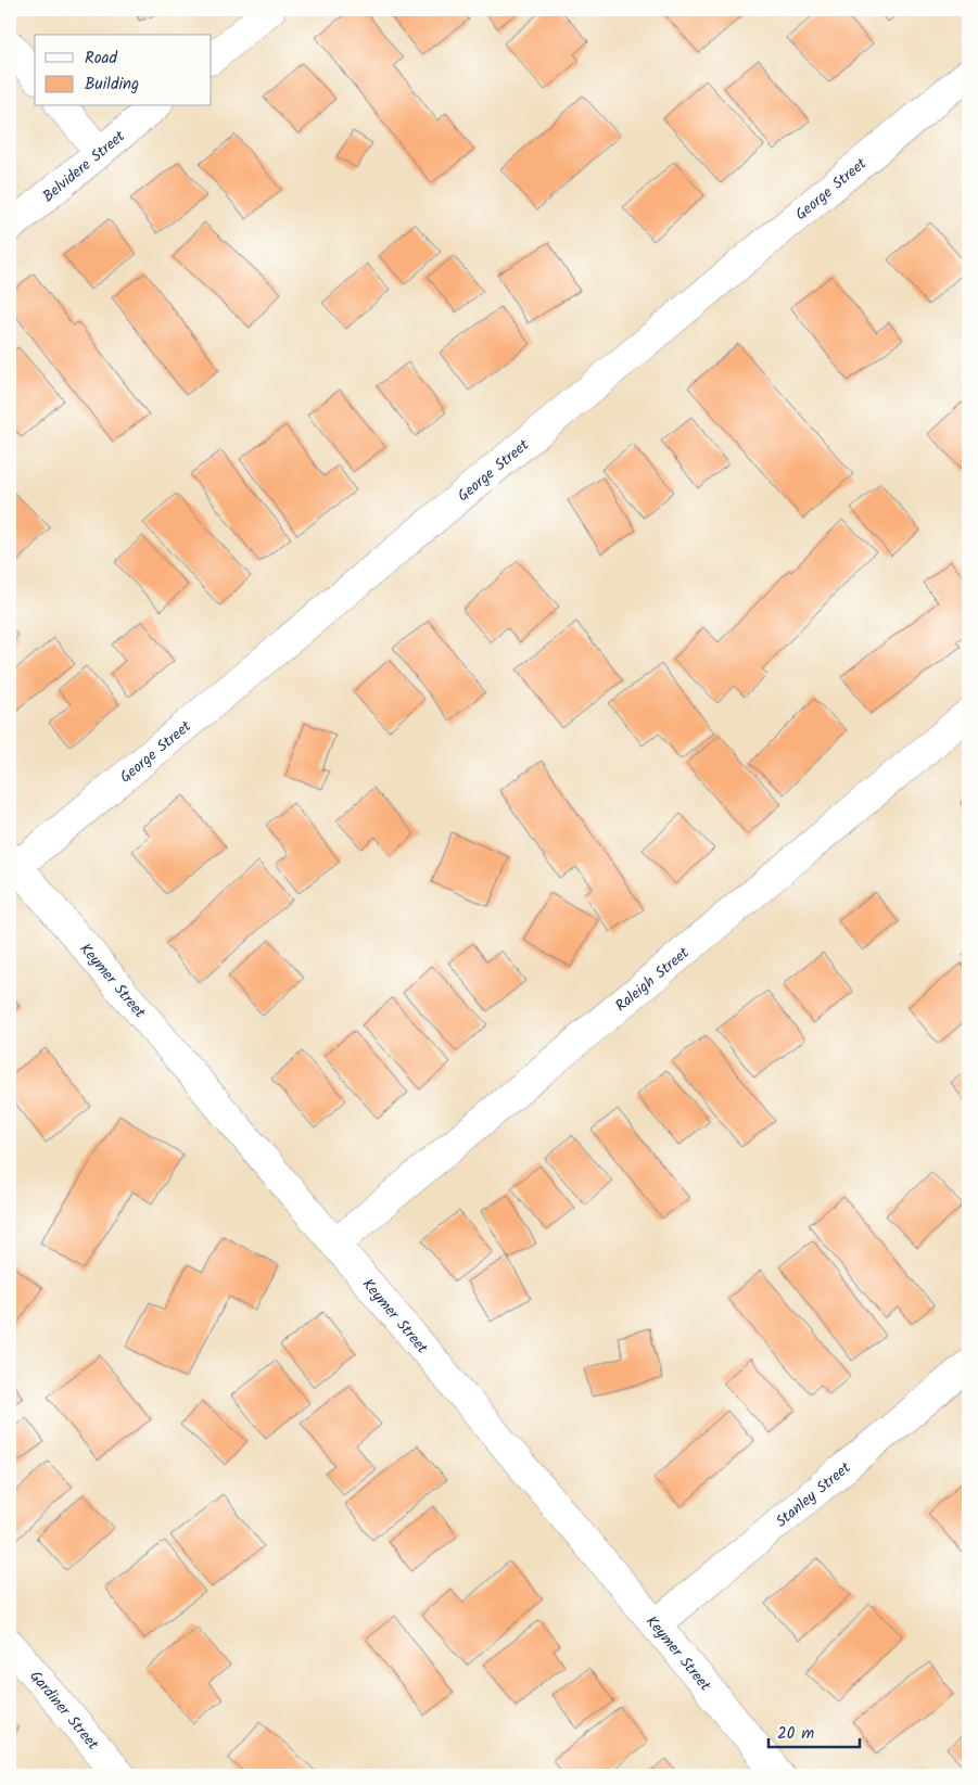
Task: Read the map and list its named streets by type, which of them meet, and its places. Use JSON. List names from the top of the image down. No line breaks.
{"streets":{"street":["Belvidere Street","George Street","Keymer Street","Raleigh Street","Stanley Street","Gardiner Street"]},"crossings":[["George Street","Keymer Street"],["Keymer Street","Raleigh Street"],["Keymer Street","Stanley Street"]],"legend":["Road","Building"],"scale_bar":"20 m"}
